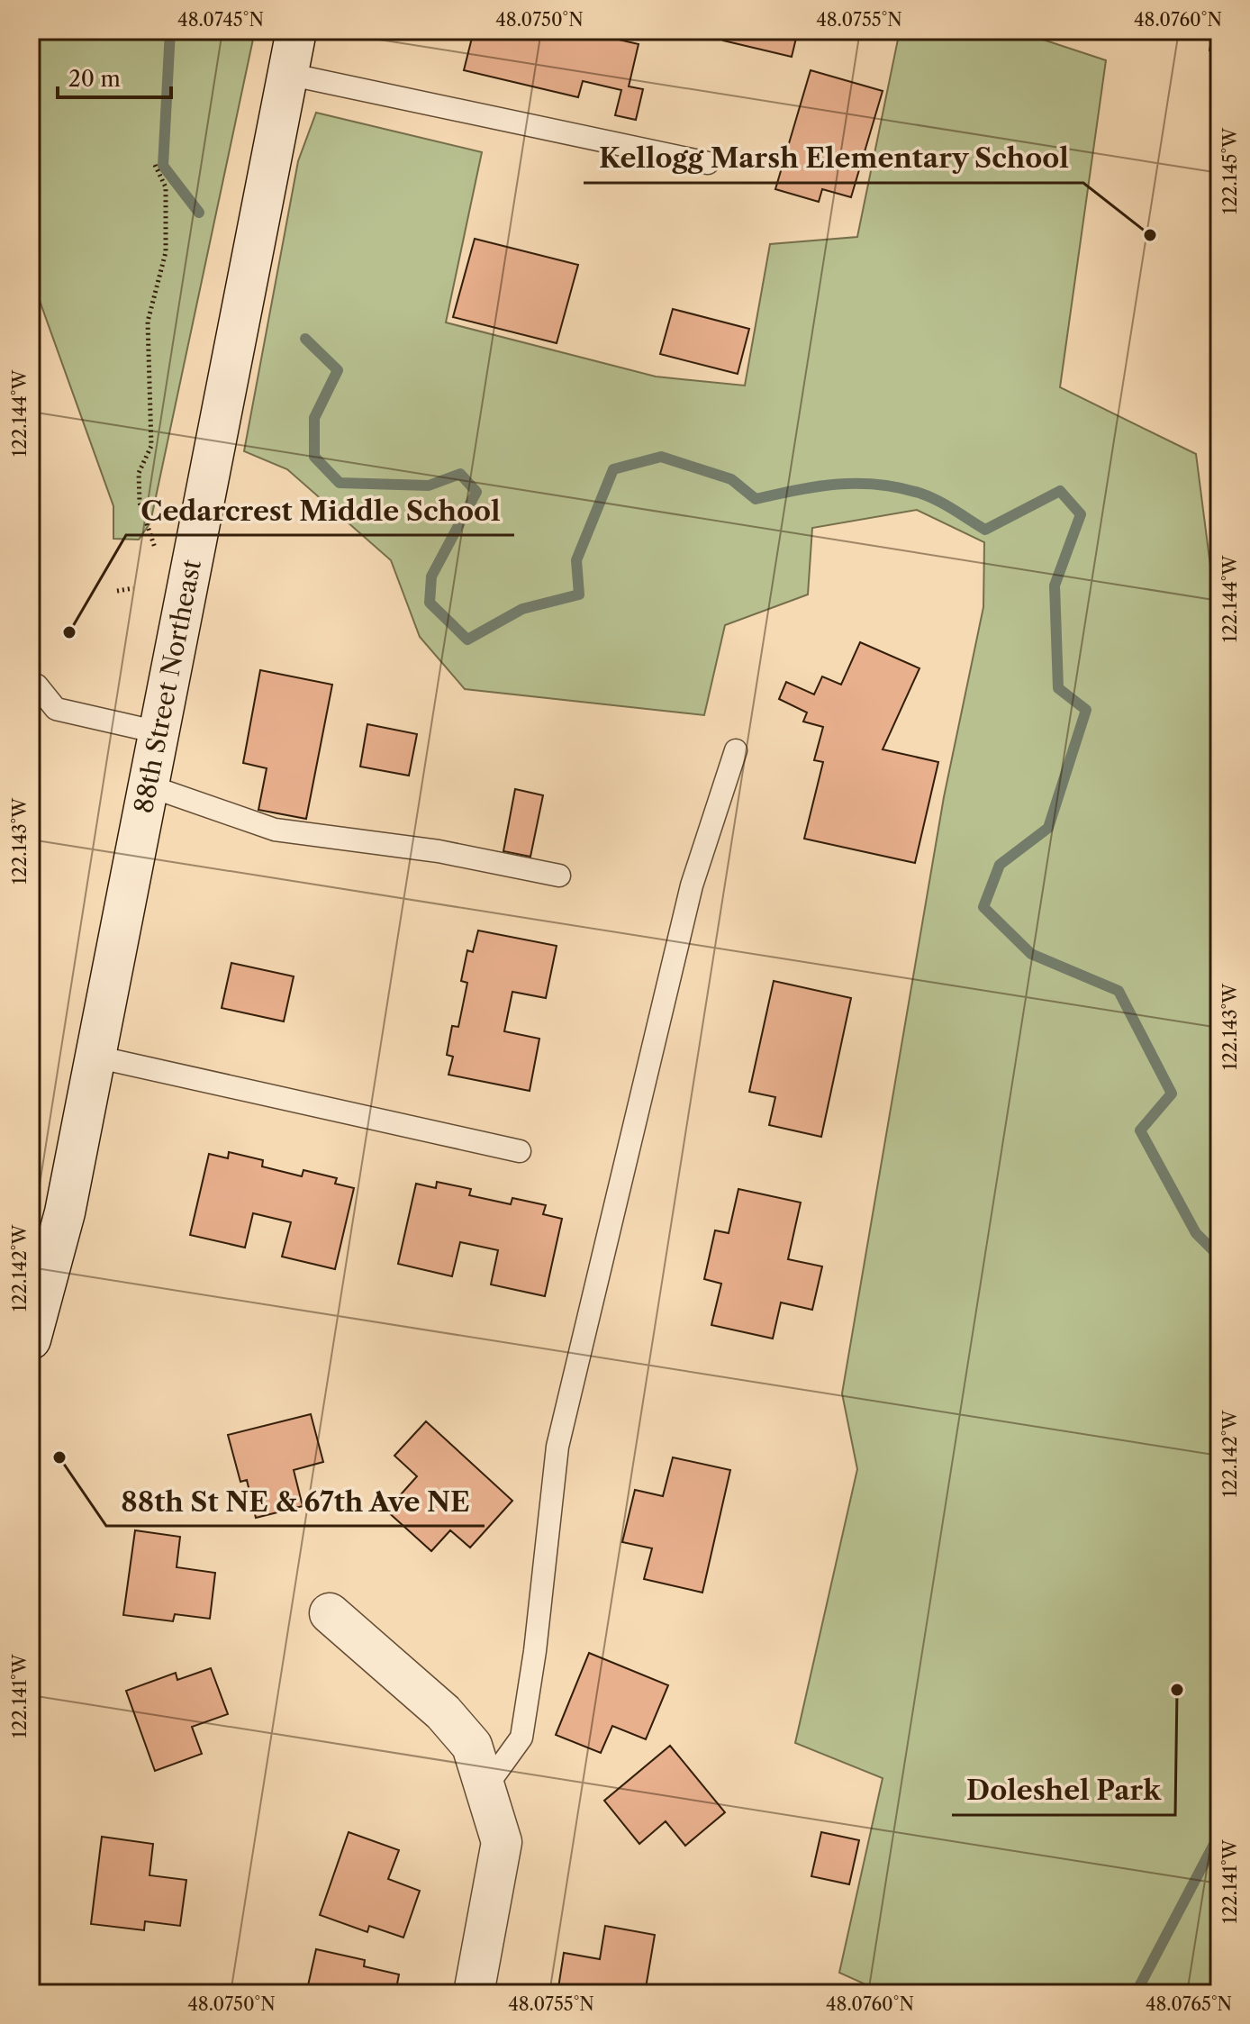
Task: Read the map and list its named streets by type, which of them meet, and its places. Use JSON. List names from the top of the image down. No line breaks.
{"streets":{"main road":["88th Street Northeast"]},"places":["Kellogg Marsh Elementary School","Cedarcrest Middle School","88th St NE & 67th Ave NE","Doleshel Park"],"scale_bar":"20 m","coordinates":["48.0745°N","48.0750°N","48.0755°N","48.0760°N","122.145°W","122.144°W","122.143°W","122.142°W","122.141°W","48.0765°N"]}
